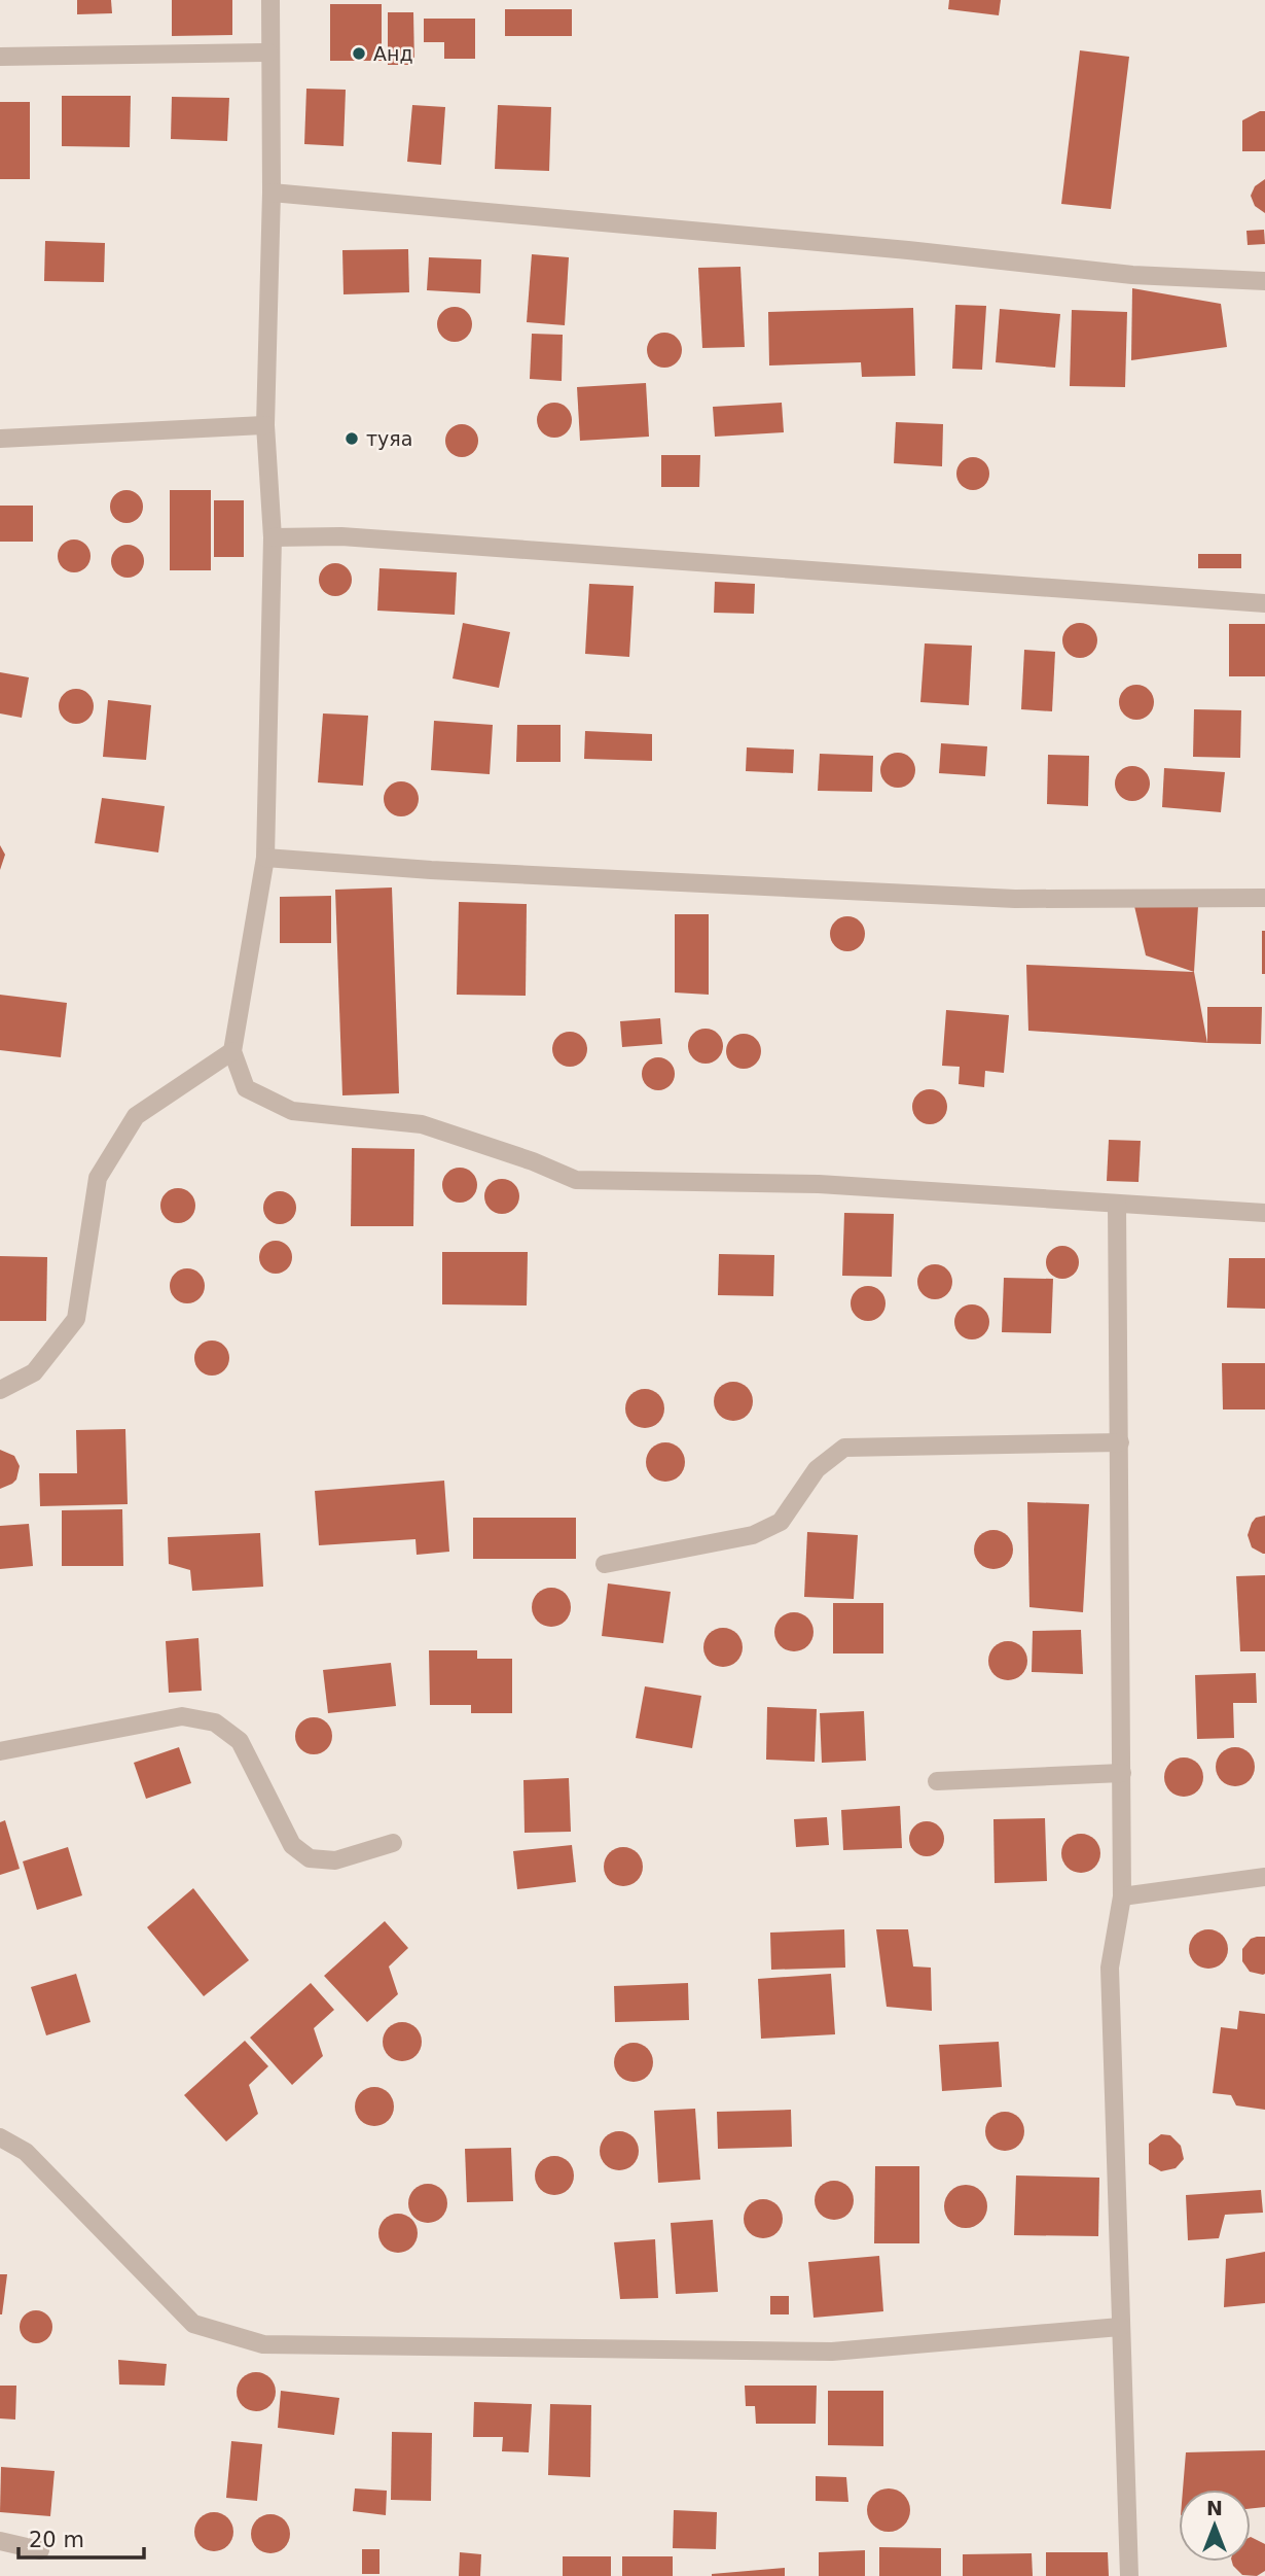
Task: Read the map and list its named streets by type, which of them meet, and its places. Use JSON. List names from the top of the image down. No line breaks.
{"places":["Анд","туяа"],"scale_bar":"20 m","north":"top"}
